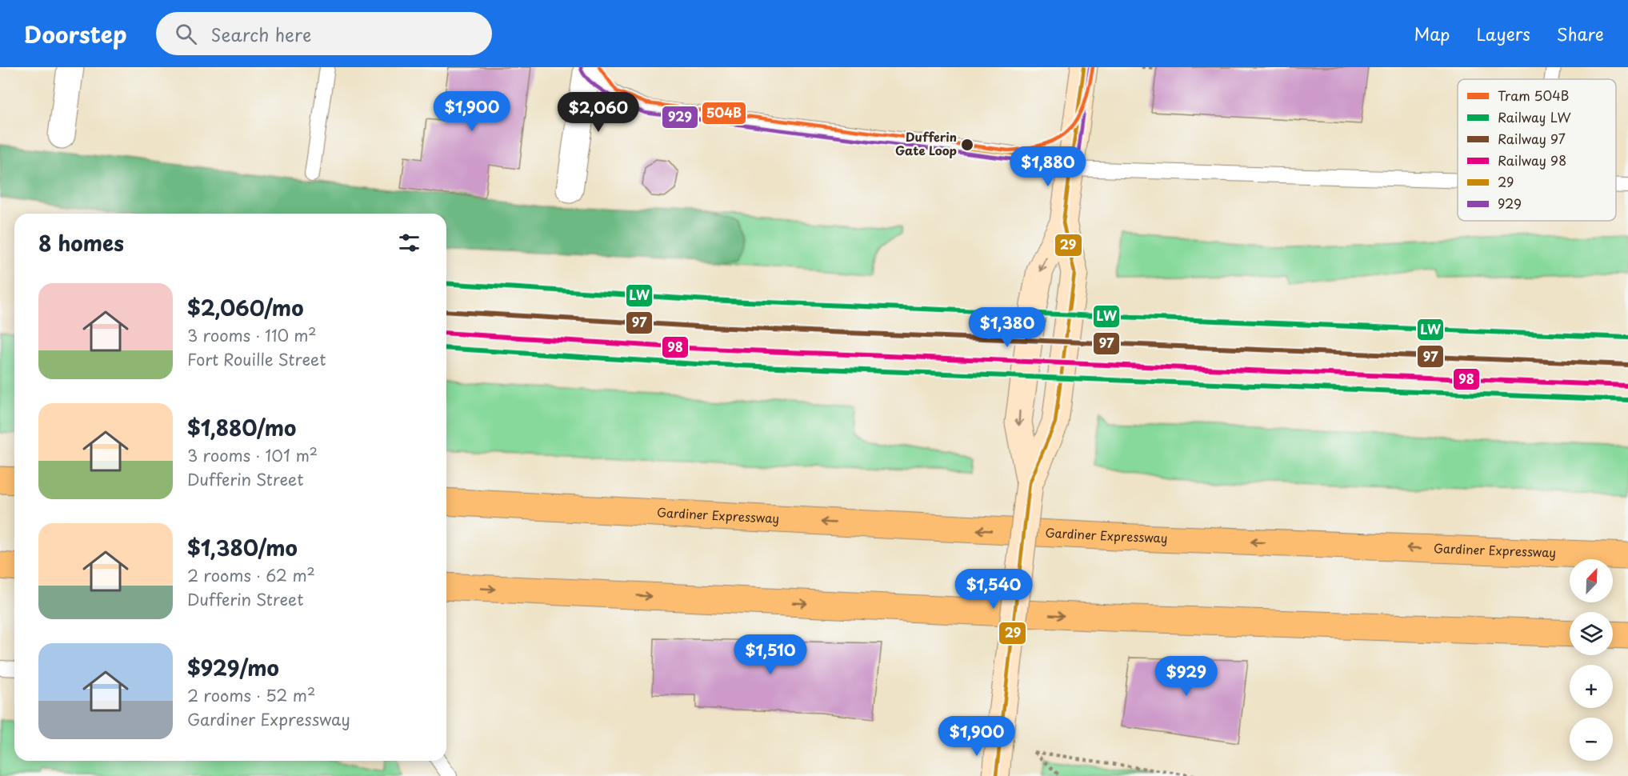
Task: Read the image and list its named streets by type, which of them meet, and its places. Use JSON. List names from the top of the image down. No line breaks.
{"streets":{"highway":["Gardiner Expressway"]},"places":["Dufferin Gate Loop"],"lines":["tram line 504B","transit line 29","transit line 929","rail line LW","rail line 97","rail line 98"],"legend":["Tram 504B","Railway LW","Railway 97","Railway 98","29","929"],"north":"top right","page":{"header":"Doorstep","search":"Search here","nav":["Map","Layers","Share"],"price":["$1,900","$2,060","$1,880","$1,380","$1,540","$1,510","$929","$1,900"],"heading":"8 homes","list":[{"name":"$2,060/mo","note":"3 rooms · 110 m² · Fort Rouille Street"},{"name":"$1,880/mo","note":"3 rooms · 101 m² · Dufferin Street"},{"name":"$1,380/mo","note":"2 rooms · 62 m² · Dufferin Street"},{"name":"$929/mo","note":"2 rooms · 52 m² · Gardiner Expressway"}],"map_buttons":["+","−"]}}
